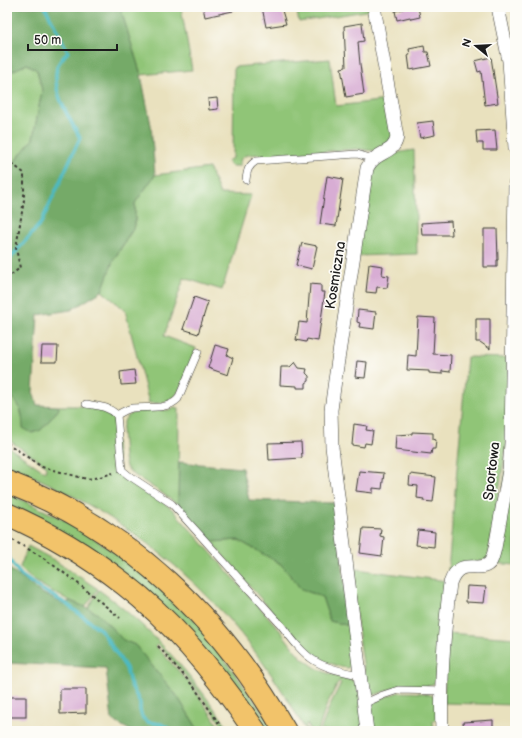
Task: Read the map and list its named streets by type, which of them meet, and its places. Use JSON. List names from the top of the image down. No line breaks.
{"streets":{"street":["Kosmiczna","Sportowa"]},"scale_bar":"50 m","north":"left"}
